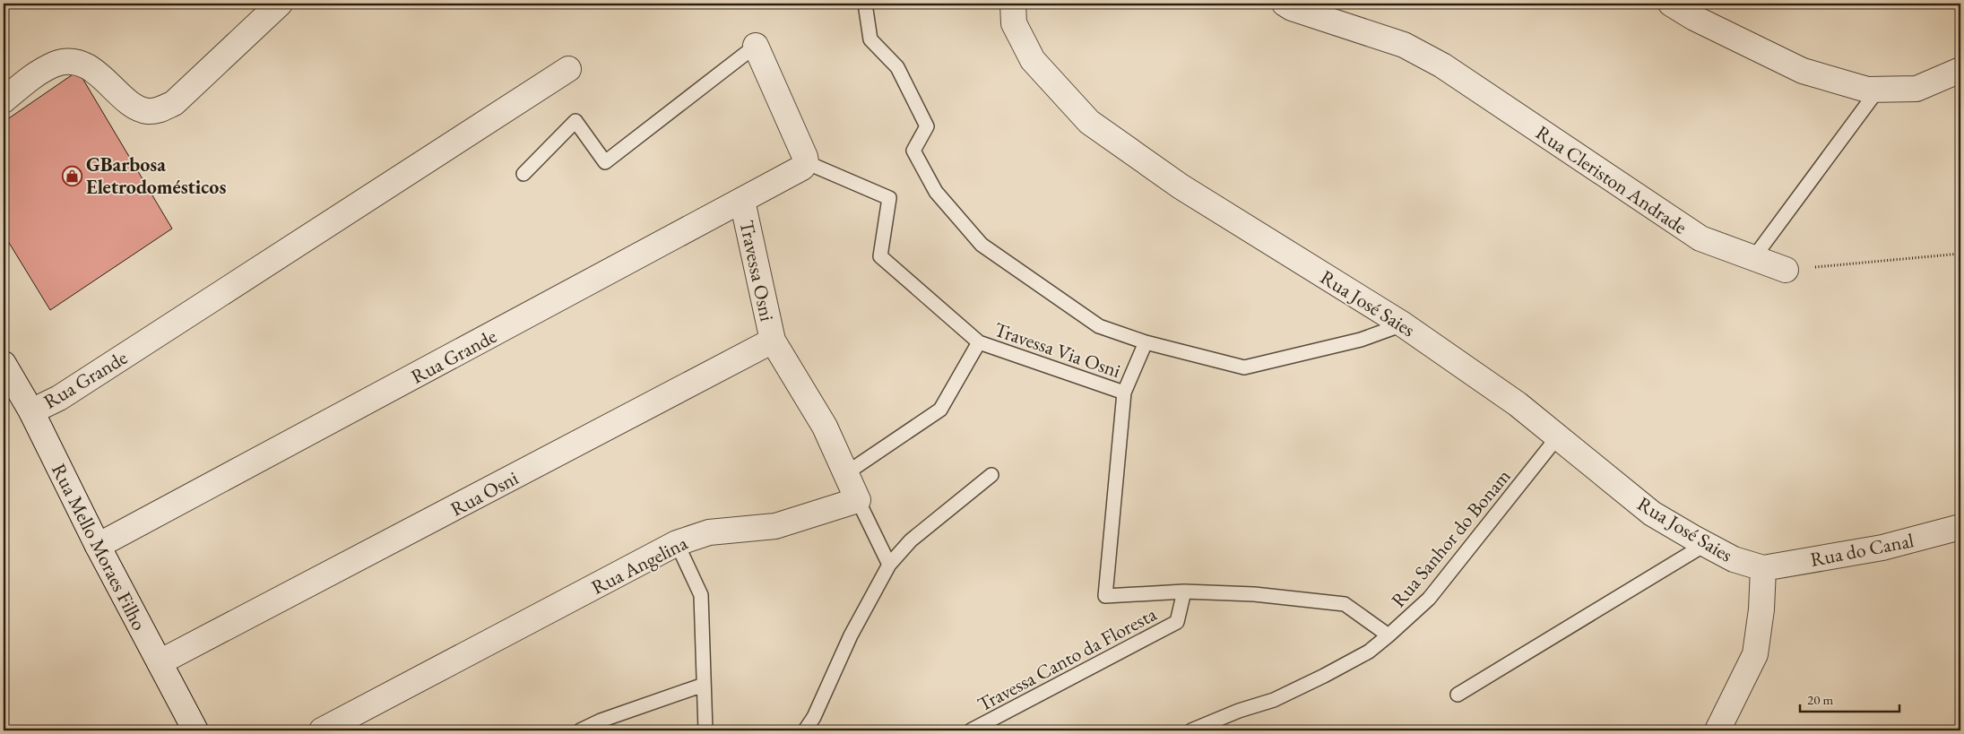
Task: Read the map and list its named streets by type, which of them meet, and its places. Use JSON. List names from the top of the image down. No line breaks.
{"streets":{"street":["Rua Cleriston Andrade","Travessa Osni","Rua José Saies","Rua Grande","Rua Osni","Rua Mello Moraes Filho","Rua do Canal","Rua Angelina"],"lane":["Travessa Via Osni","Rua Sanhor do Bonam","Travessa Canto da Floresta"]},"crossings":[["Travessa Osni","Rua Grande"],["Travessa Osni","Rua Osni"],["Rua José Saies","Rua Sanhor do Bonam"],["Rua José Saies","Rua do Canal"],["Travessa Via Osni","Travessa Canto da Floresta"],["Rua Grande","Rua Mello Moraes Filho"],["Rua Osni","Rua Mello Moraes Filho"],["Rua Sanhor do Bonam","Travessa Canto da Floresta"]],"places":{"shop":["GBarbosa Eletrodomésticos"]},"scale_bar":"20 m"}
